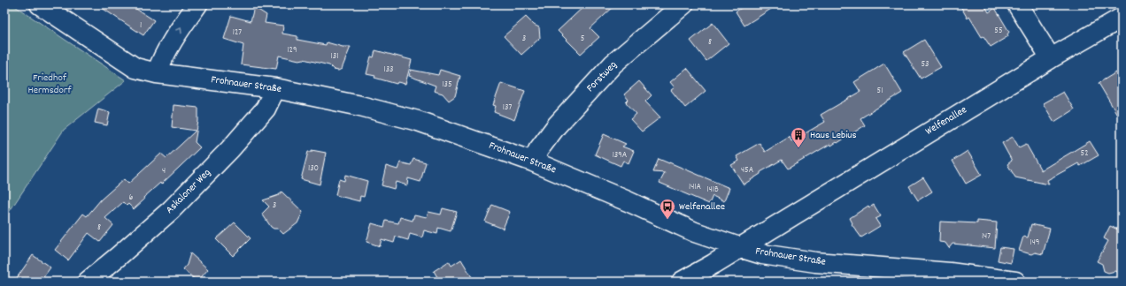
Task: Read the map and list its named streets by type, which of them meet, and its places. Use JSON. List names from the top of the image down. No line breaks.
{"streets":{"street":["Forstweg","Frohnauer Straße","Welfenallee","Askaloner Weg"]},"crossings":[["Forstweg","Frohnauer Straße"],["Frohnauer Straße","Welfenallee"],["Frohnauer Straße","Askaloner Weg"]],"parks":["Friedhof Hermsdorf"],"places":{"building":["Haus Lebius"],"bus stop":["Welfenallee"]},"house_numbers":["1","55","127","3","5","8","129","131","53","133","135","51","137","52","139A","130","45A","4","141A","141B","6","3","8","147","149"]}
